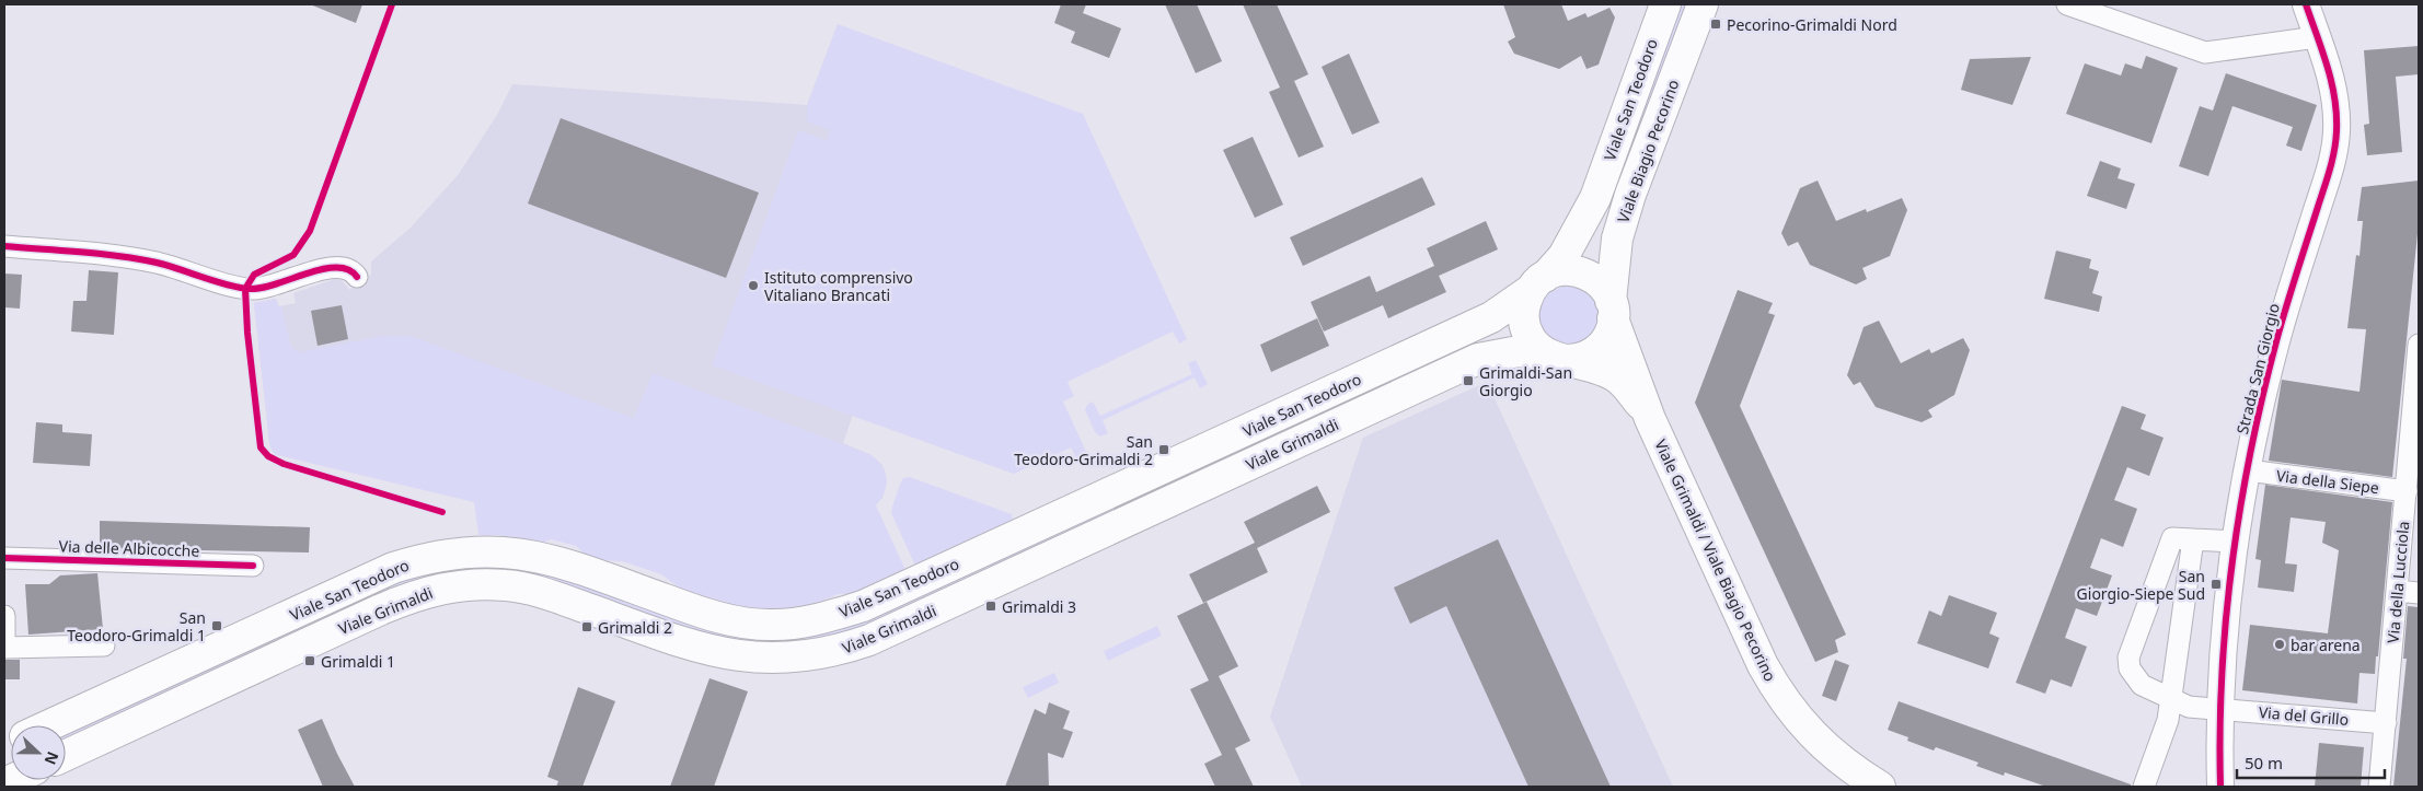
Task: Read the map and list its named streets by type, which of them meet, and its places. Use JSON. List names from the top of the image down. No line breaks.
{"streets":{"main road":["Viale San Teodoro","Viale Biagio Pecorino","Viale Grimaldi","Viale Grimaldi / Viale Biagio Pecorino"],"street":["Strada San Giorgio","Via della Siepe","Via delle Albicocche","Via della Lucciola","Via del Grillo"]},"crossings":[["Viale San Teodoro","Viale Biagio Pecorino"],["Viale San Teodoro","Viale Grimaldi"],["Viale Biagio Pecorino","Viale Grimaldi"],["Strada San Giorgio","Via della Siepe"],["Strada San Giorgio","Via del Grillo"],["Viale Grimaldi","Viale Grimaldi / Viale Biagio Pecorino"],["Via della Siepe","Via della Lucciola"],["Via della Lucciola","Via del Grillo"]],"places":{"transit":["Pecorino-Grimaldi Nord","Grimaldi-San Giorgio","San Teodoro-Grimaldi 2","San Giorgio-Siepe Sud","Grimaldi 3","San Teodoro-Grimaldi 1","Grimaldi 2","Grimaldi 1"],"other":["Istituto comprensivo Vitaliano Brancati","bar arena"]},"scale_bar":"50 m","north":"right"}
